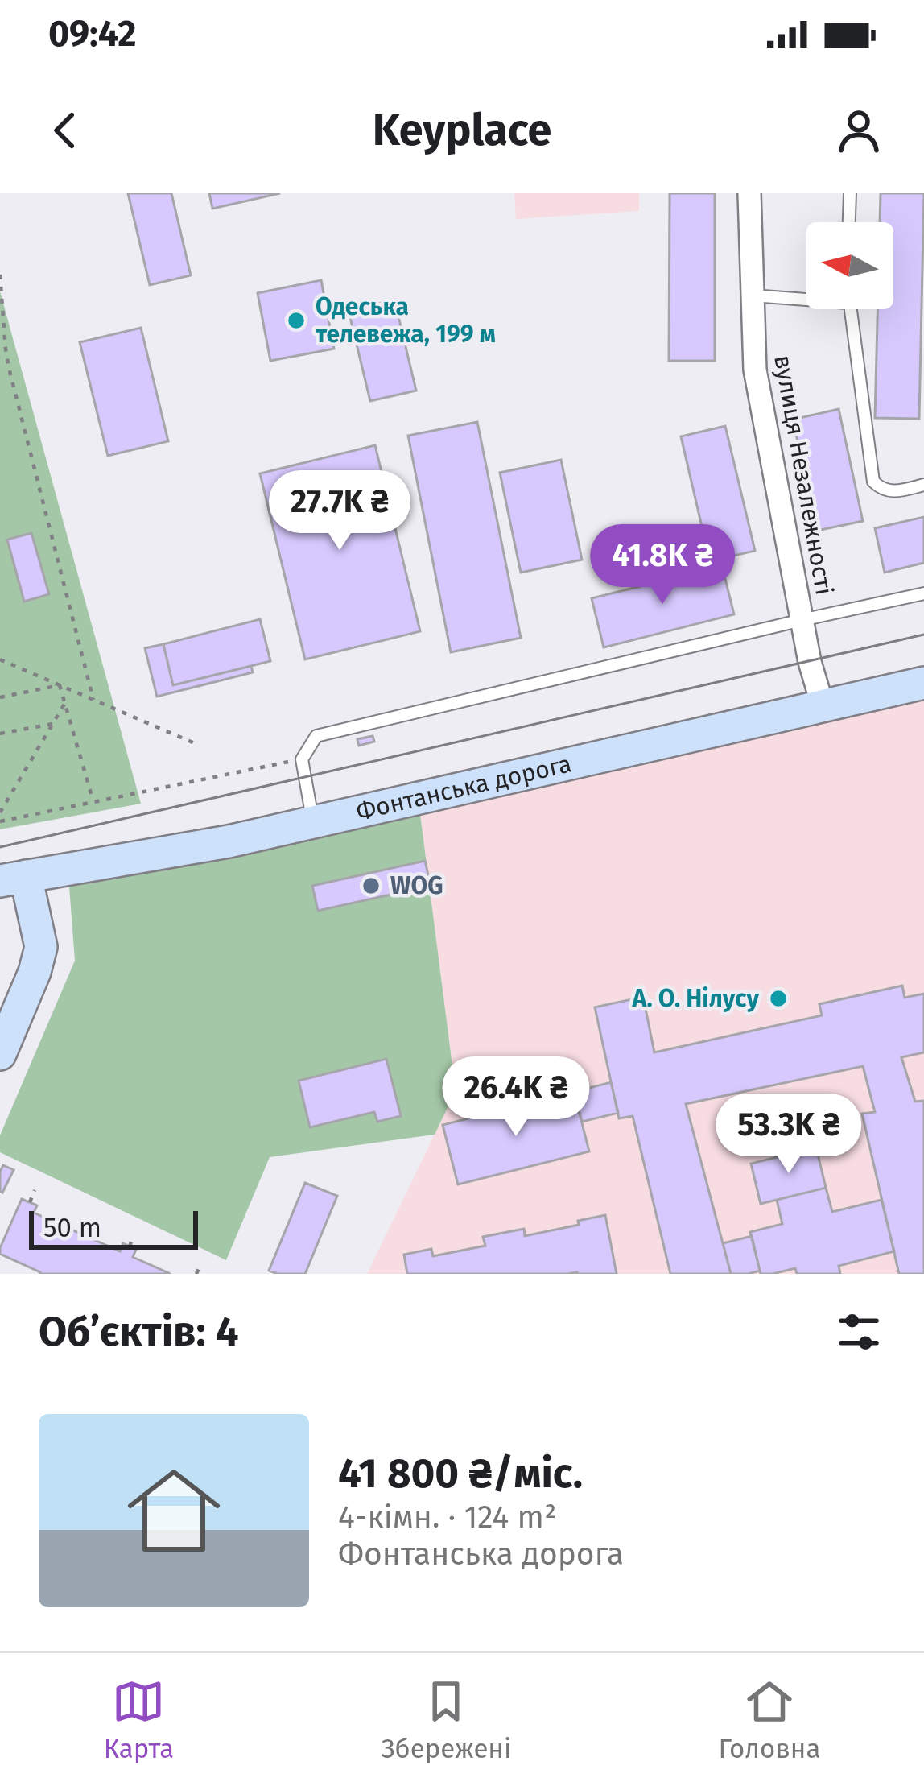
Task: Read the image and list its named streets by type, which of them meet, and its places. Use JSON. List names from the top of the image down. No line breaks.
{"streets":{"main road":["Фонтанська дорога"],"street":["вулиця Незалежності"]},"crossings":[["вулиця Незалежності","Фонтанська дорога"]],"places":["Одеська телевежа, 199 м","WOG","А. О. Нілусу"],"scale_bar":"50 m","north":"left","page":{"status":"09:42","header":"Keyplace","price":["27.7K ₴","41.8K ₴","26.4K ₴","53.3K ₴"],"scale":"50 m","heading":"Об’єктів: 4","list":[{"name":"41 800 ₴/міс.","note":"4-кімн. · 124 m² · Фонтанська дорога"}],"tabs":["Карта","Збережені","Головна"]}}
